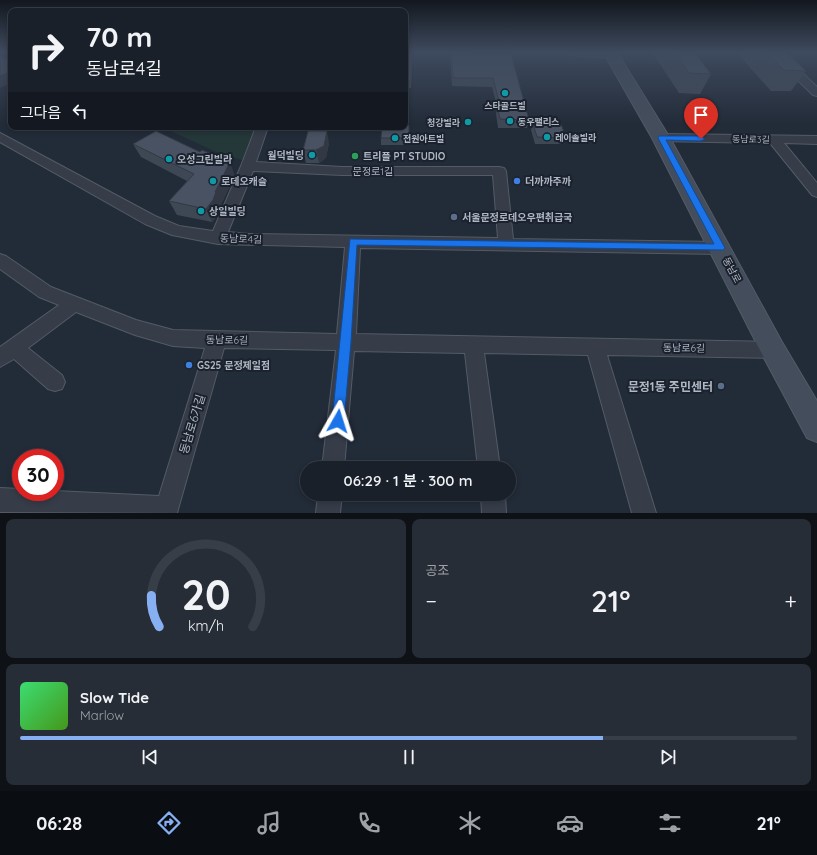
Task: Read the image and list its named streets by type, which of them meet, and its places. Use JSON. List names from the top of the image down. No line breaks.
{"streets":{"main road":["동남로"],"street":["동남로3길","문정로1길","동남로4길","동남로6길","동남로6가길"]},"crossings":[["동남로3길","동남로"],["문정로1길","동남로4길"],["동남로4길","동남로"],["동남로","동남로6길"],["동남로6길","동남로6가길"]],"places":["스타골드빌","동우팰리스","청강빌라","레이솔빌라","전원아트빌","월덕빌딩","트리플 PT STUDIO","오성그린빌라","로데오캐슬","더까까주까","상일빌딩","서울문정로데오우편취급국","GS25 문정제일점","문정1동 주민센터"],"page":{"turn":["70 m","동남로4길"],"then":"그다음","limit":"30","trip":"06:29 · 1 분 · 300 m","tile":"공조","heat":["−","21°","+"],"song":["Slow Tide","Marlow"],"tabs":["06:28","21°"],"gauge":["20","km/h"]}}
